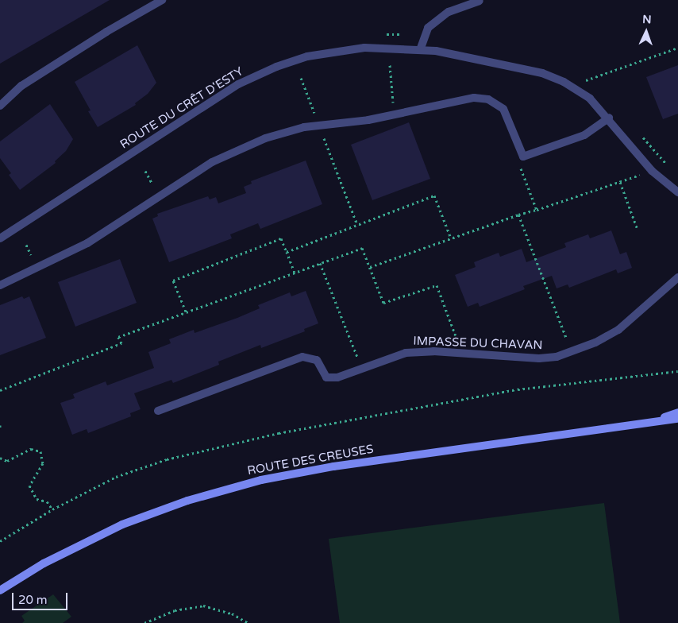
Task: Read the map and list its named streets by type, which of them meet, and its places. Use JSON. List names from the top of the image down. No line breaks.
{"streets":{"main road":["ROUTE DES CREUSES"],"street":["ROUTE DU CRÊT D'ESTY","IMPASSE DU CHAVAN"]},"scale_bar":"20 m","north":"top"}
